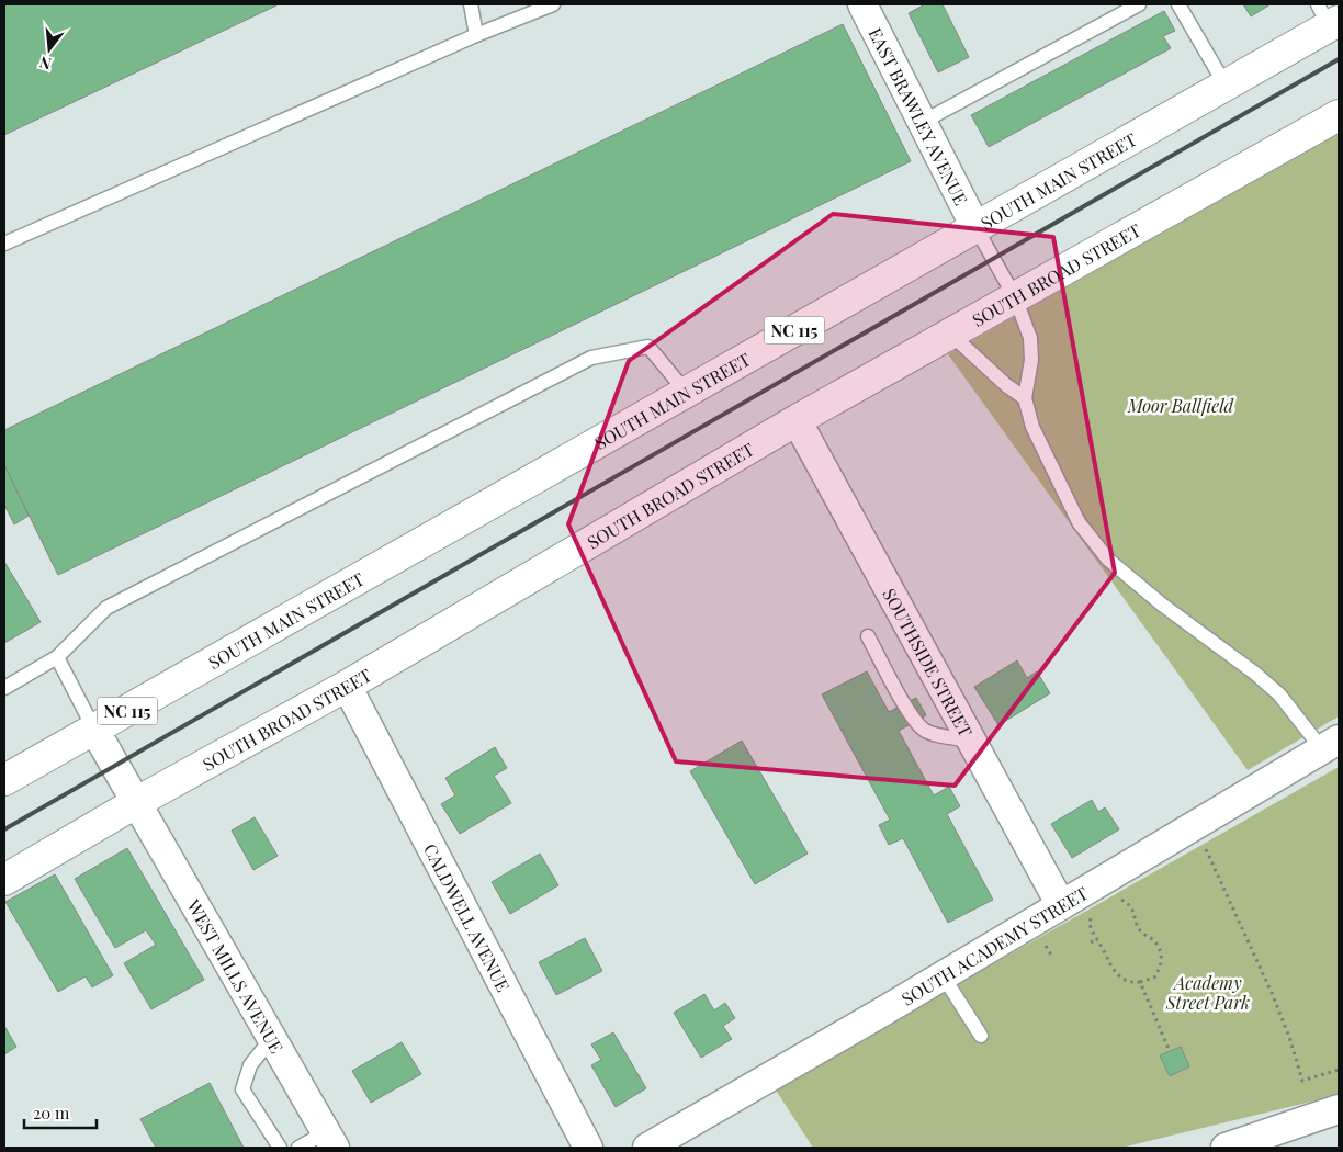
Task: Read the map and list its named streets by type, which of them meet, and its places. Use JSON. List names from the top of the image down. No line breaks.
{"streets":{"street":["EAST BRAWLEY AVENUE","SOUTH MAIN STREET","SOUTH BROAD STREET","NC 115","SOUTHSIDE STREET","CALDWELL AVENUE","SOUTH ACADEMY STREET","WEST MILLS AVENUE"]},"crossings":[["EAST BRAWLEY AVENUE","SOUTH MAIN STREET"],["SOUTH MAIN STREET","WEST MILLS AVENUE"],["SOUTH BROAD STREET","SOUTHSIDE STREET"],["SOUTH BROAD STREET","CALDWELL AVENUE"],["SOUTH BROAD STREET","WEST MILLS AVENUE"],["SOUTHSIDE STREET","SOUTH ACADEMY STREET"]],"parks":["Moor Ballfield","Academy Street Park"],"scale_bar":"20 m","north":"bottom"}
